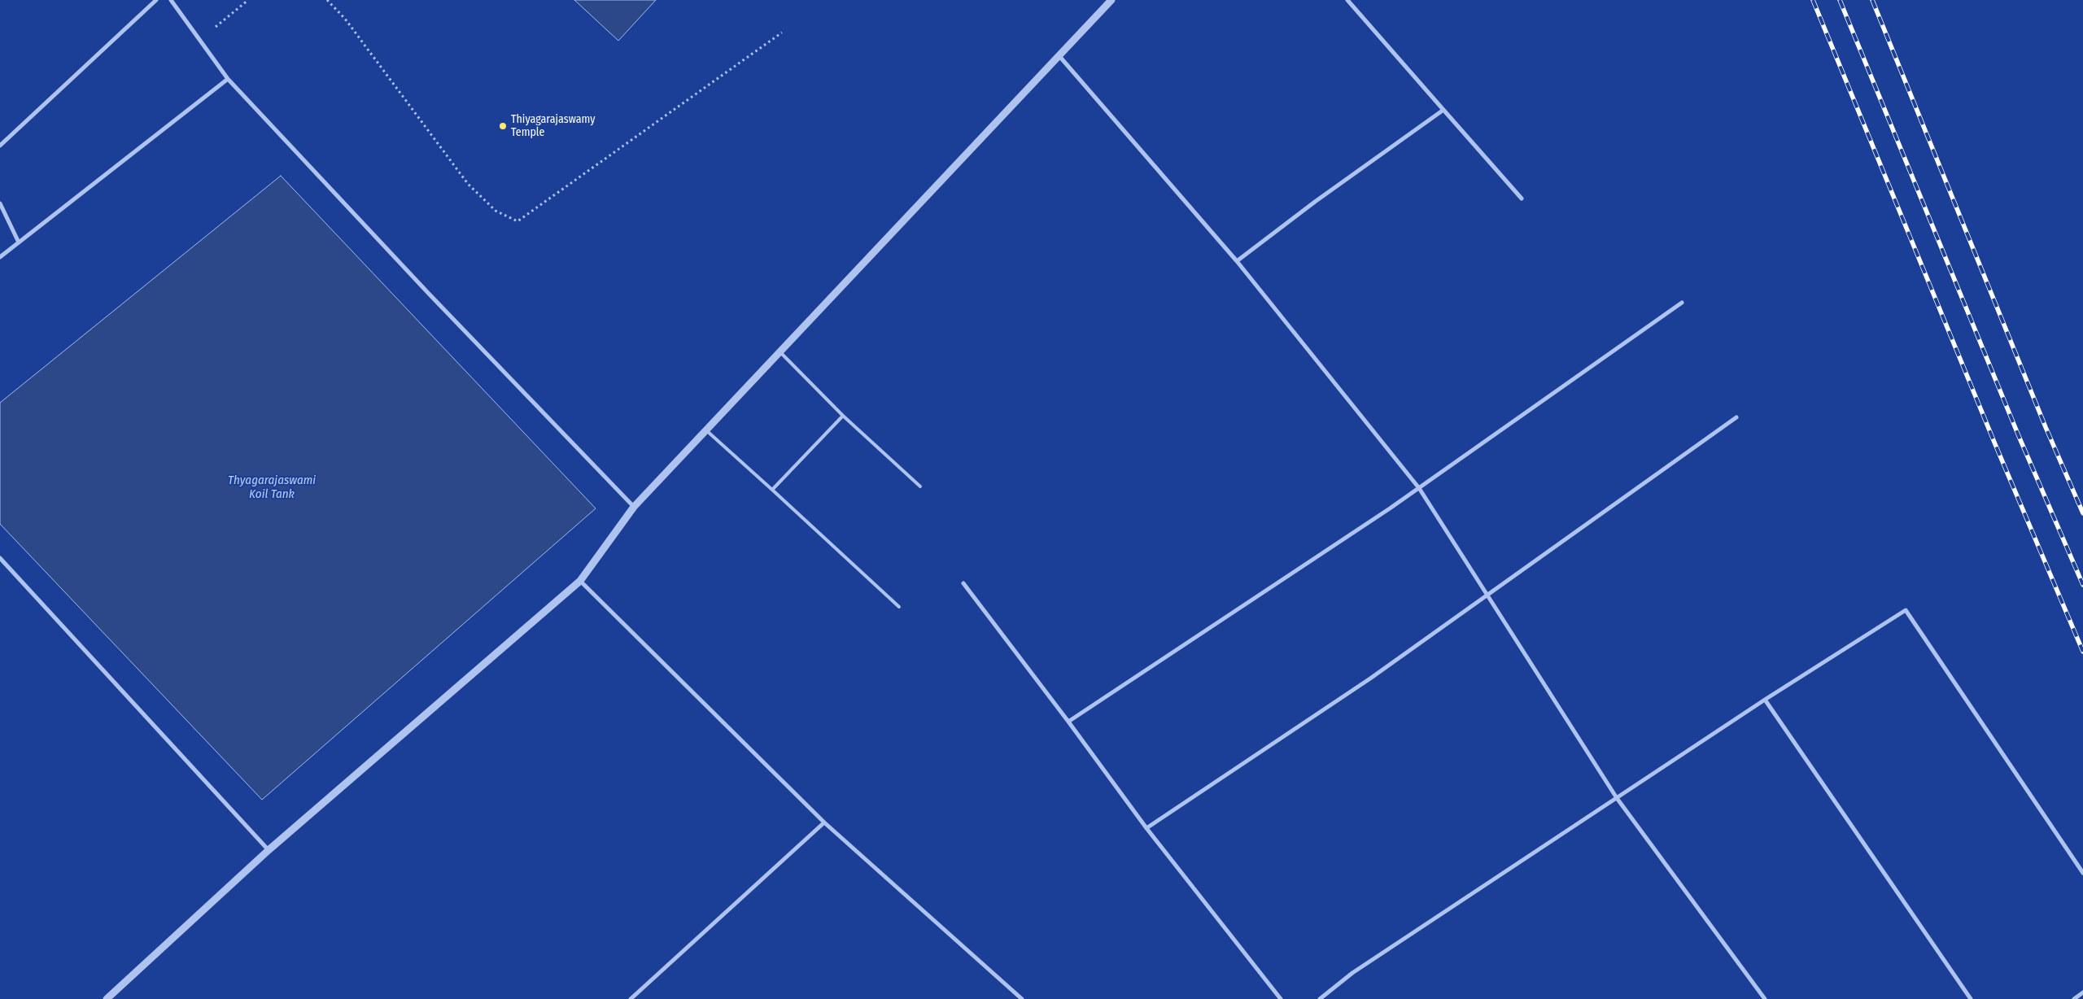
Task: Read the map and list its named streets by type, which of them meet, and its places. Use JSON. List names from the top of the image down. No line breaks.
{"water":["Thyagarajaswami Koil Tank"],"places":["Thiyagarajaswamy Temple"]}
